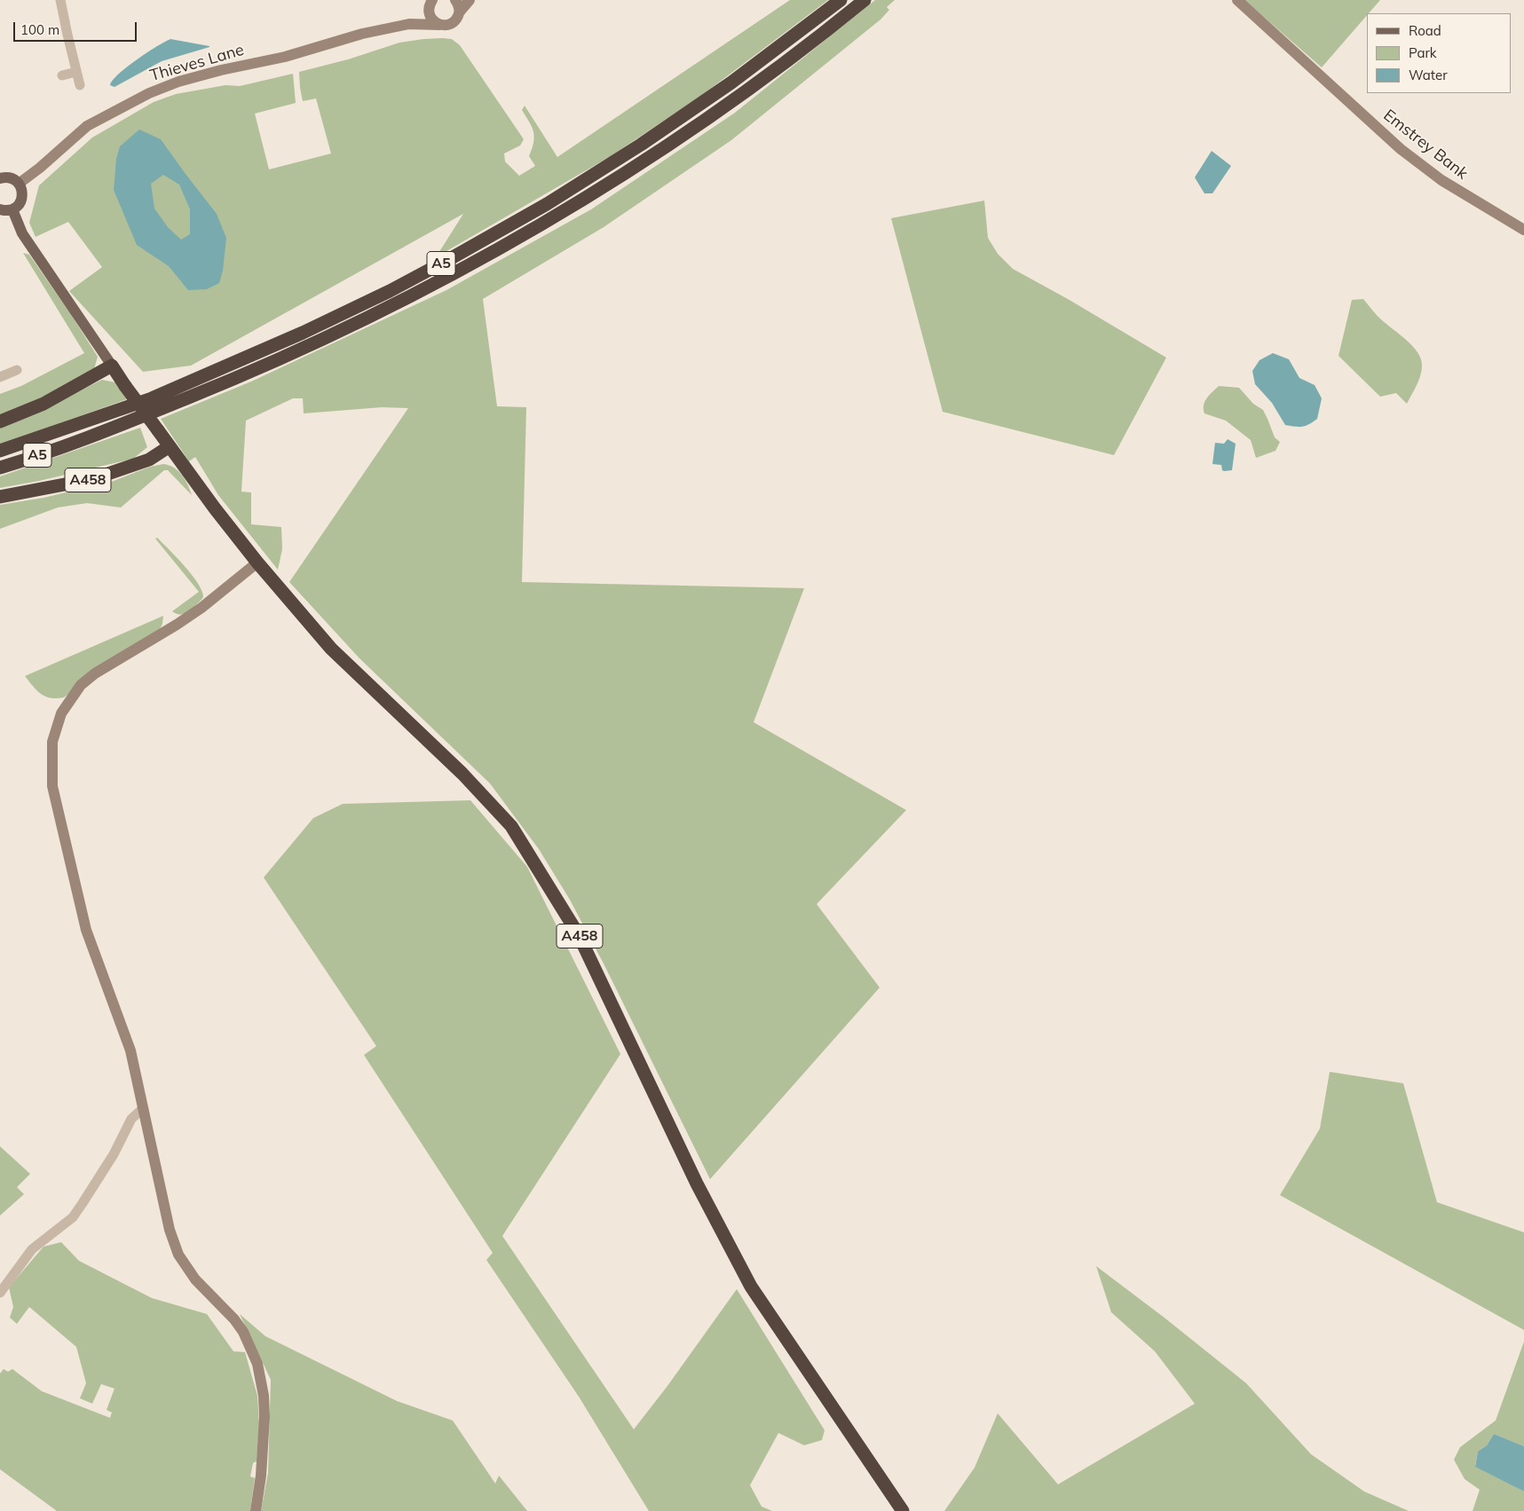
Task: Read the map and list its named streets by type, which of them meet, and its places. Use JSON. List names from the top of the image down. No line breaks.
{"streets":{"highway":["A5","A458"],"street":["Thieves Lane","Emstrey Bank"]},"legend":["Road","Park","Water"],"scale_bar":"100 m"}
